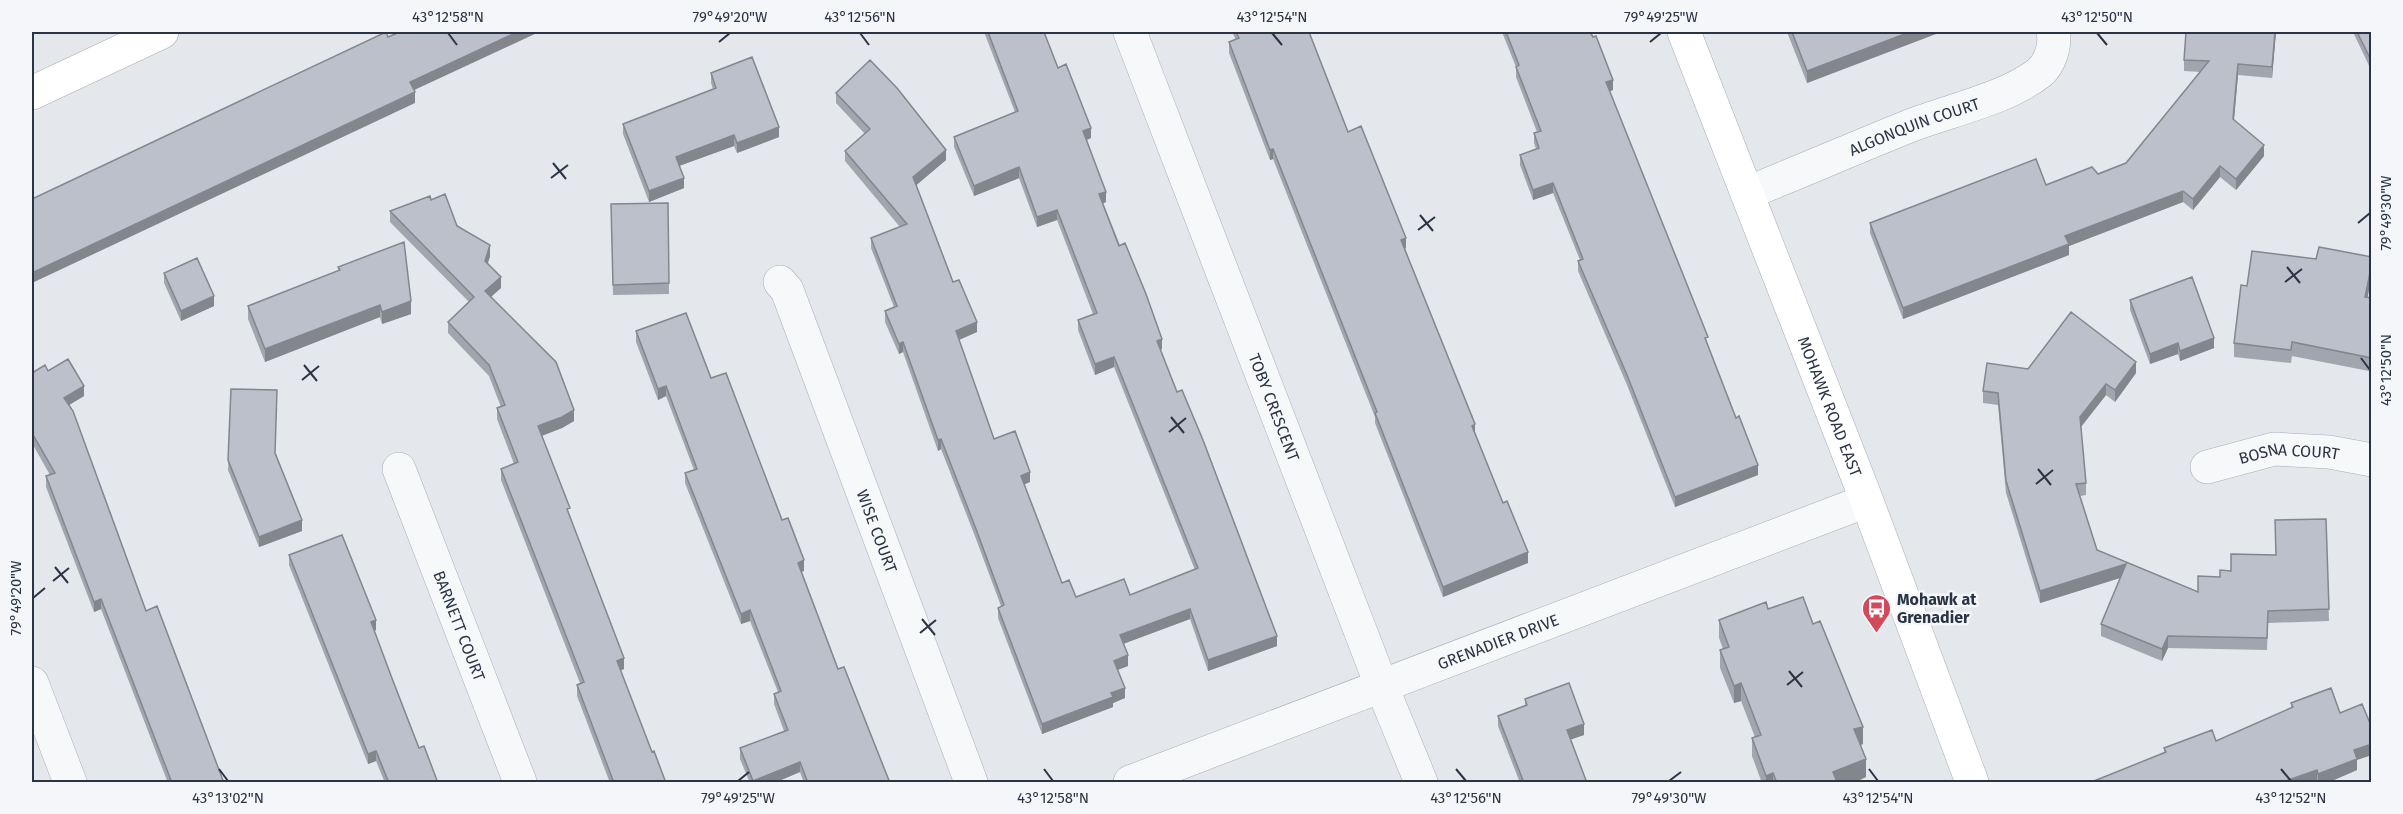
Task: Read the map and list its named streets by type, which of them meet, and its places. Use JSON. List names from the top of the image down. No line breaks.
{"streets":{"main road":["MOHAWK ROAD EAST"],"street":["ALGONQUIN COURT","TOBY CRESCENT","BOSNA COURT","WISE COURT","BARNETT COURT","GRENADIER DRIVE"]},"crossings":[["ALGONQUIN COURT","MOHAWK ROAD EAST"],["MOHAWK ROAD EAST","GRENADIER DRIVE"],["TOBY CRESCENT","GRENADIER DRIVE"]],"places":{"bus stop":["Mohawk at Grenadier"]},"coordinates":["43°12'58\"N","79°49'20\"W","43°12'56\"N","43°12'54\"N","79°49'25\"W","43°12'50\"N","79°49'30\"W","43°13'02\"N","43°12'52\"N"]}
